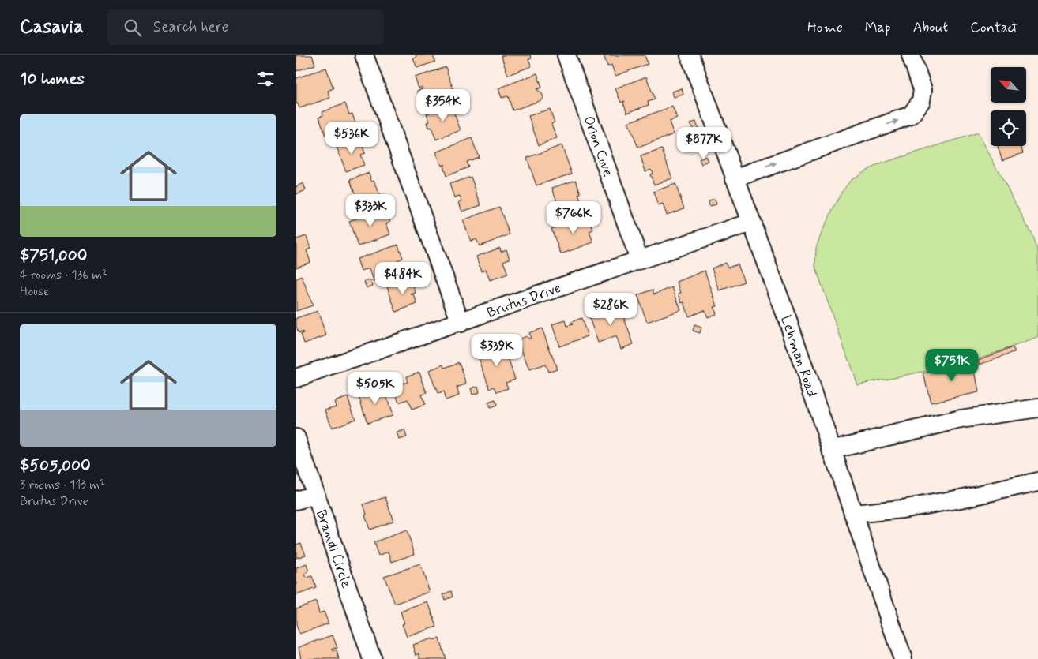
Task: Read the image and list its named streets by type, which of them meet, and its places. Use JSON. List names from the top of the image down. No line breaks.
{"streets":{"street":["Orion Cove","Brutus Drive","Lehman Road","Brandi Circle"]},"crossings":[["Orion Cove","Brutus Drive"],["Brutus Drive","Lehman Road"]],"north":"top left","page":{"header":"Casavia","search":"Search here","nav":["Home","Map","About","Contact"],"heading":"10 homes","price":["$354K","$536K","$877K","$333K","$766K","$484K","$286K","$339K","$751K","$505K"],"list":[{"name":"$751,000","note":"4 rooms · 136 m² · House"},{"name":"$505,000","note":"3 rooms · 113 m² · Brutus Drive"}]}}
